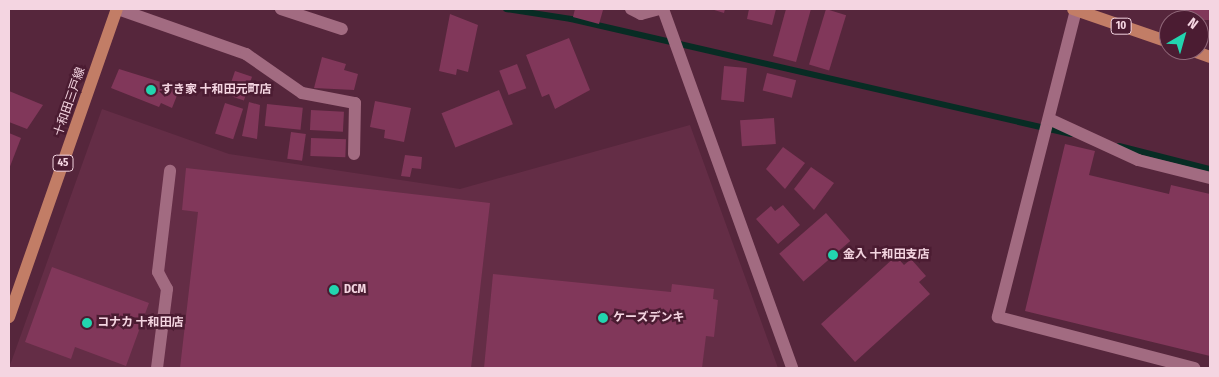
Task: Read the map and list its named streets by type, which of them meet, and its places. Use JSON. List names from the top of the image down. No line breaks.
{"streets":{"main road":["10","十和田三戸線","45"]},"places":["すき家 十和田元町店","金入 十和田支店","DCM","ケーズデンキ","コナカ 十和田店"],"north":"top right"}
